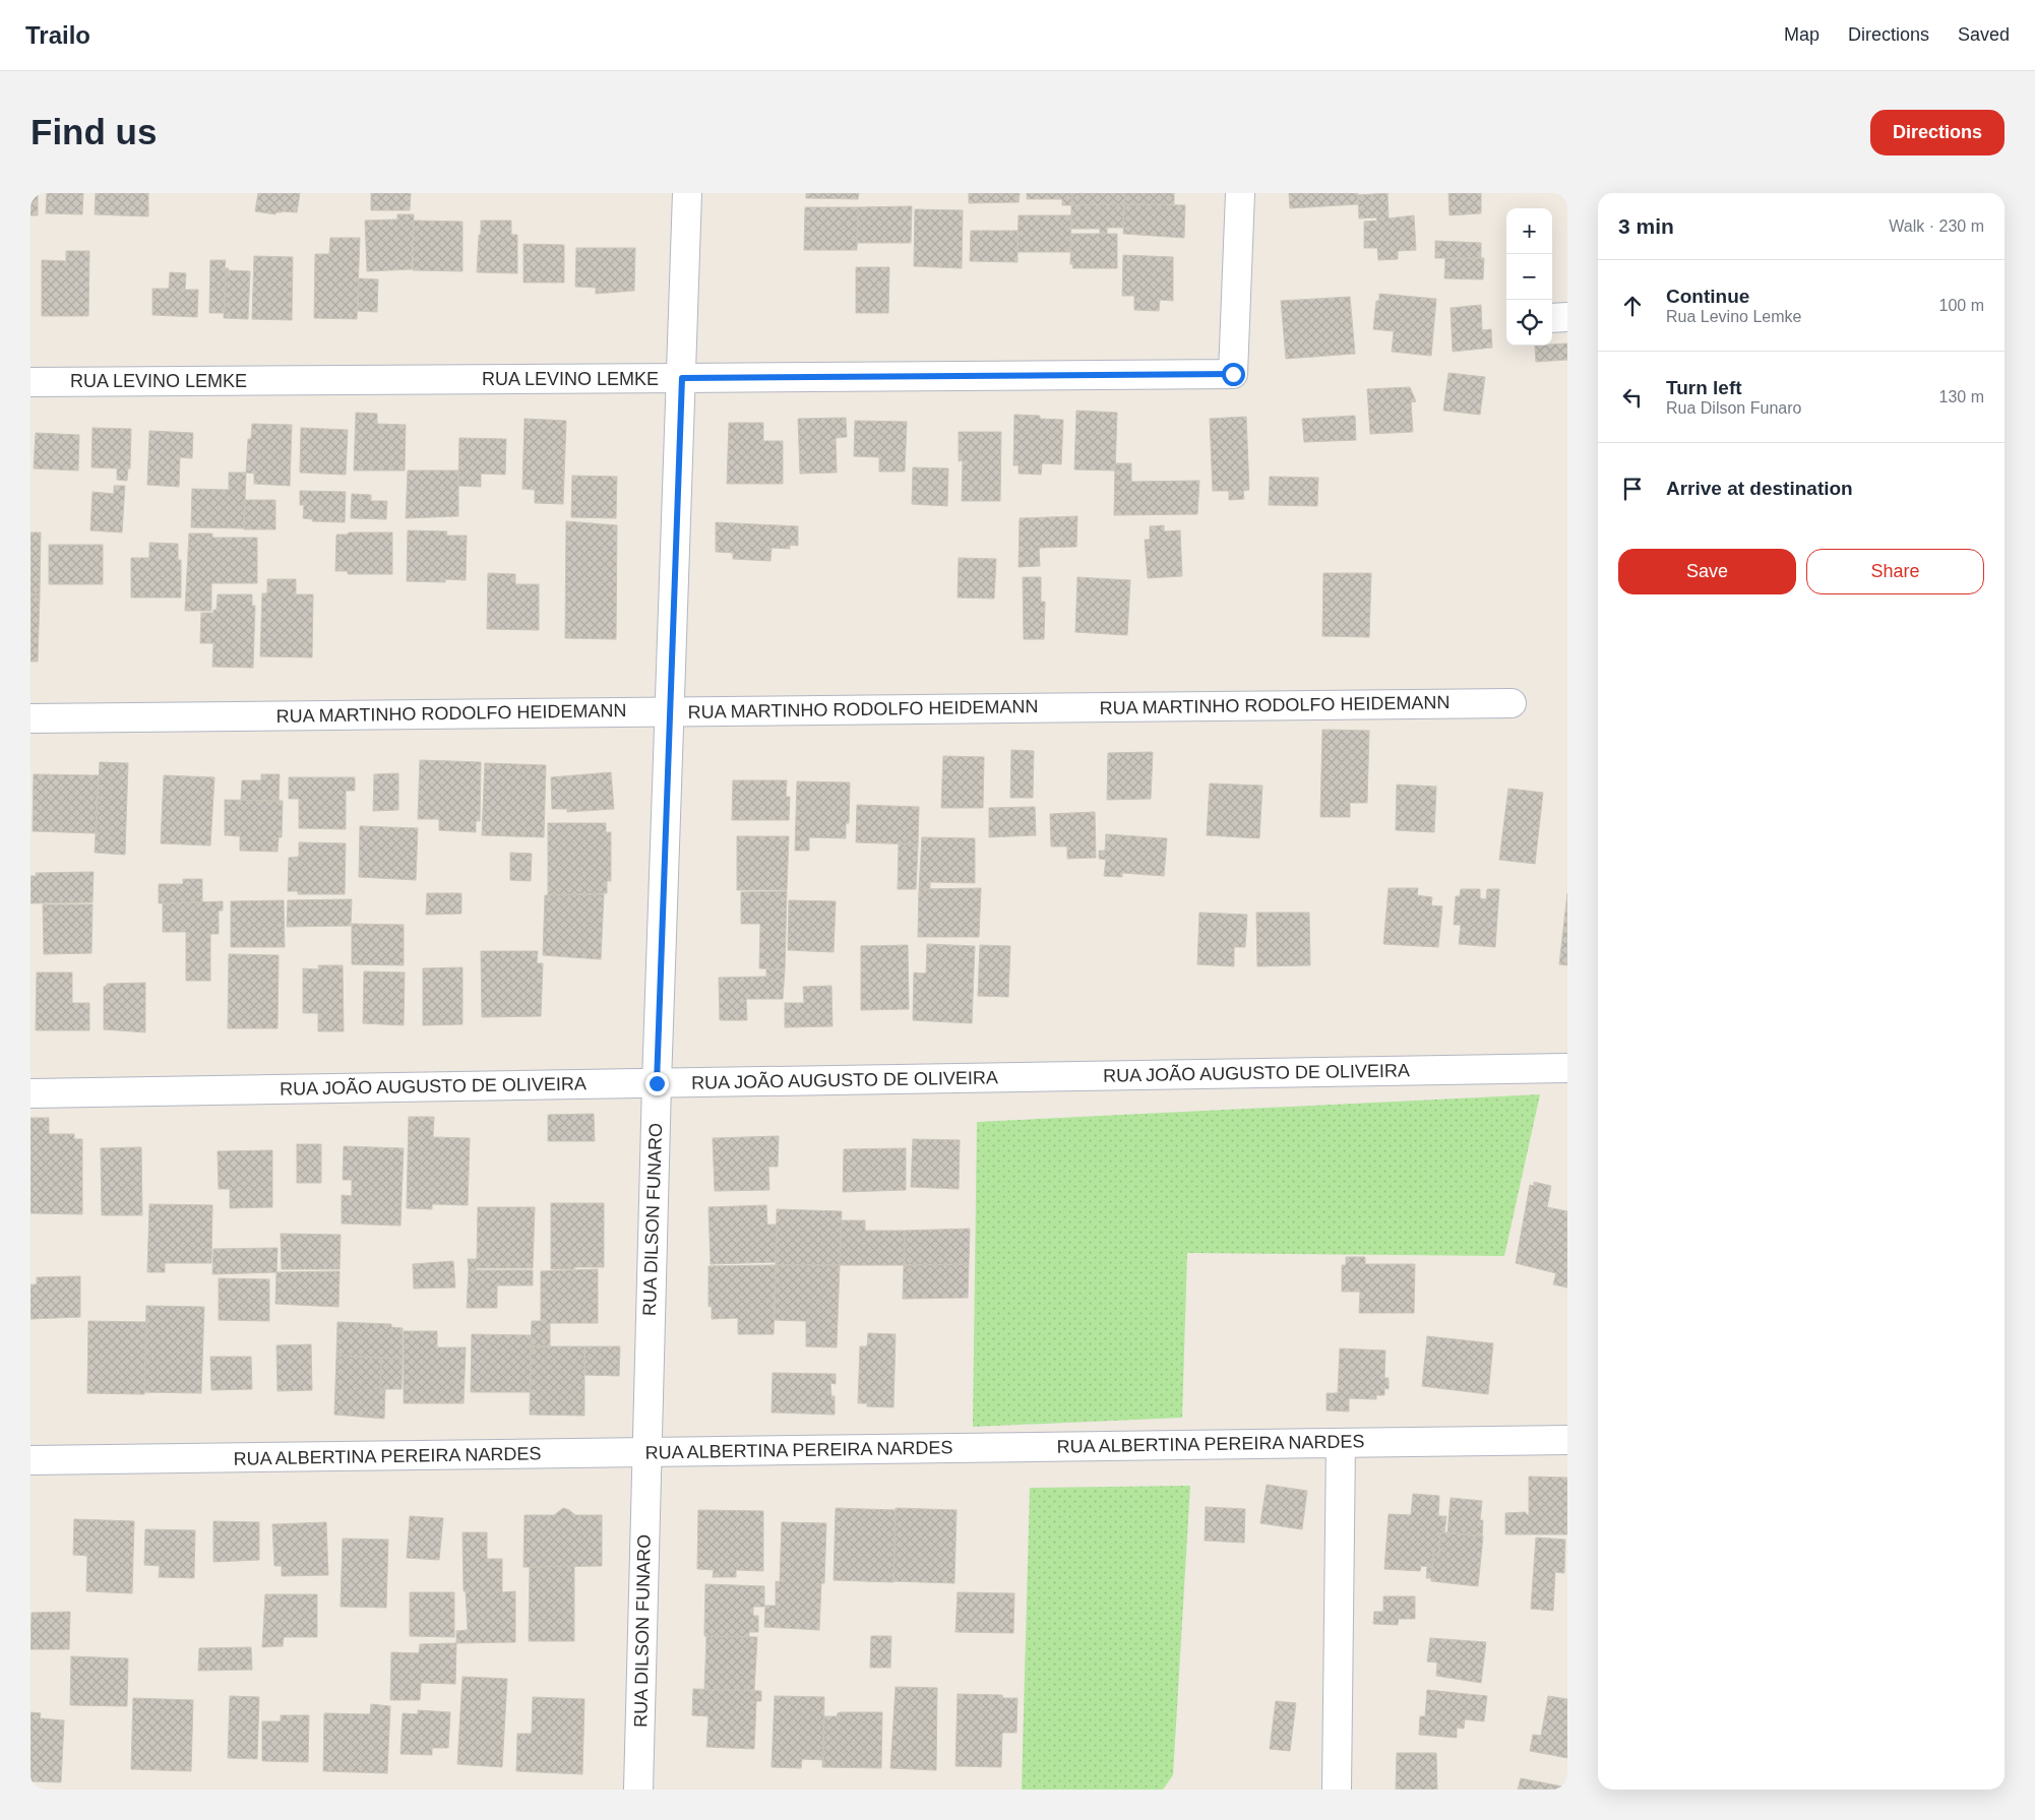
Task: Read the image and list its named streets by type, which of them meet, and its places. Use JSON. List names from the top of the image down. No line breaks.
{"streets":{"street":["RUA LEVINO LEMKE","RUA MARTINHO RODOLFO HEIDEMANN","RUA JOÃO AUGUSTO DE OLIVEIRA","RUA DILSON FUNARO","RUA ALBERTINA PEREIRA NARDES"]},"crossings":[["RUA LEVINO LEMKE","RUA DILSON FUNARO"],["RUA MARTINHO RODOLFO HEIDEMANN","RUA DILSON FUNARO"],["RUA JOÃO AUGUSTO DE OLIVEIRA","RUA DILSON FUNARO"],["RUA DILSON FUNARO","RUA ALBERTINA PEREIRA NARDES"]],"page":{"header":"Trailo","nav":["Map","Directions","Saved"],"buttons":["Directions",["Save","Share"]],"title":"Find us","heading":["3 min","Walk · 230 m"],"map_buttons":["+","−"],"list":[["Continue","Rua Levino Lemke","100 m"],["Turn left","Rua Dilson Funaro","130 m"],"Arrive at destination"]}}
